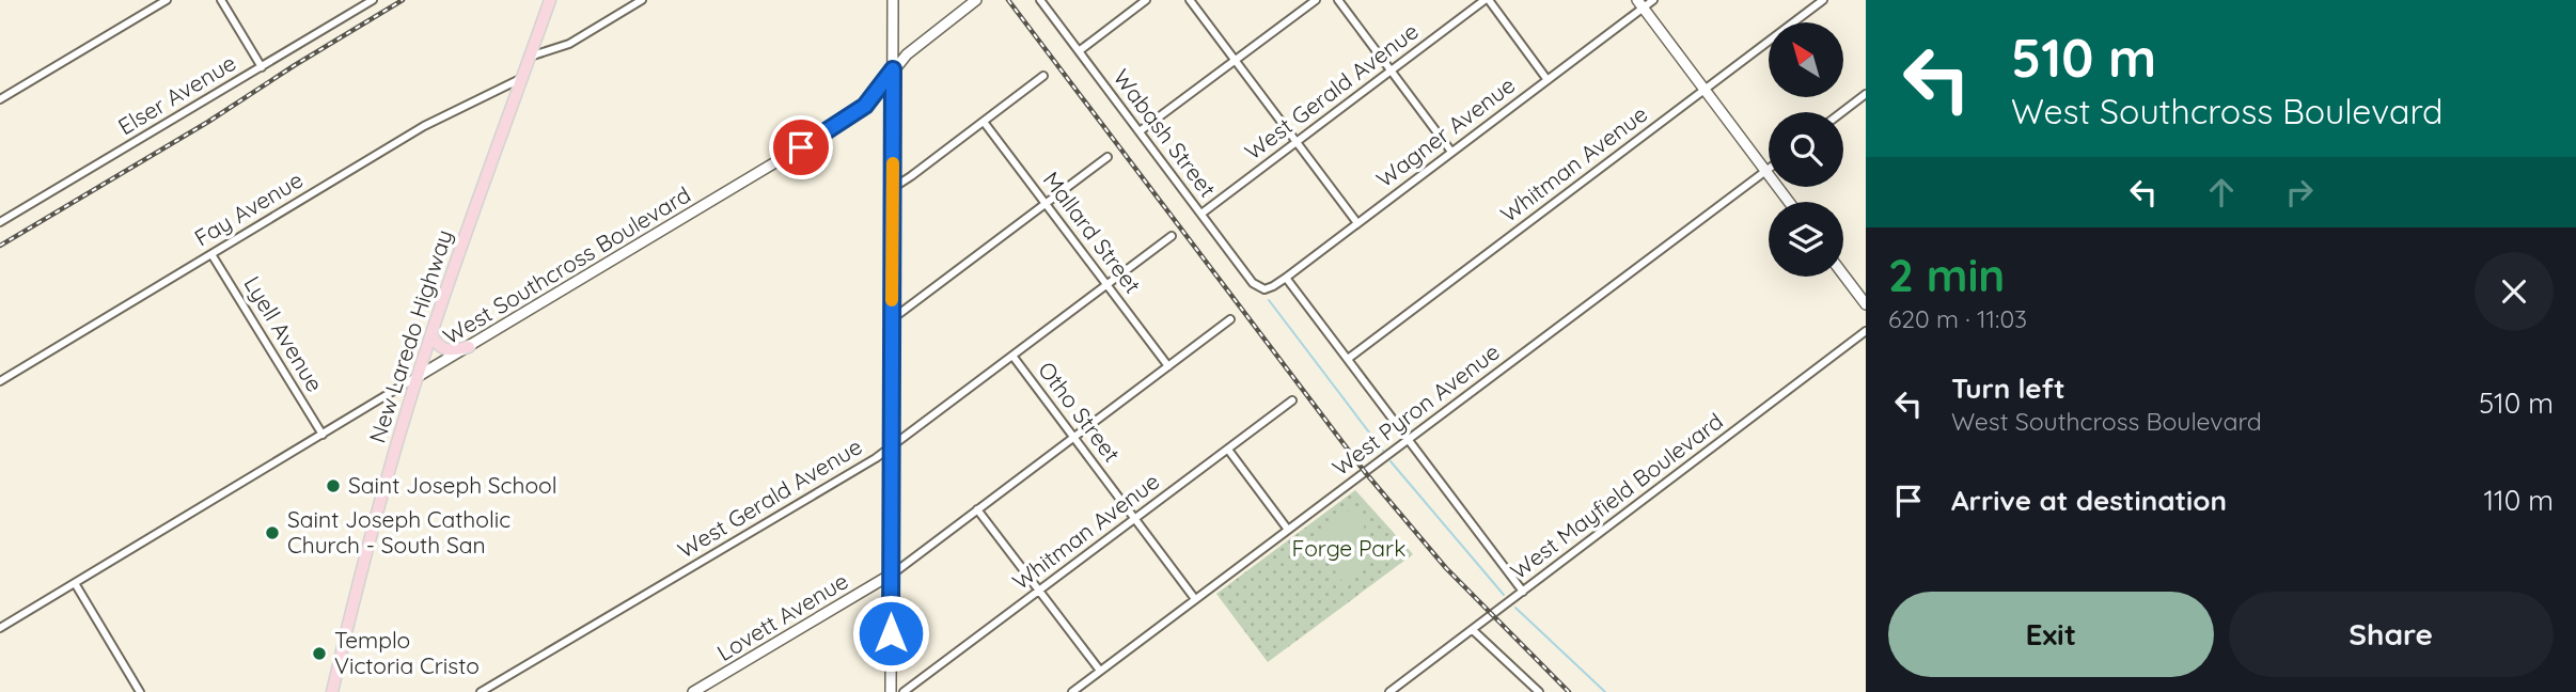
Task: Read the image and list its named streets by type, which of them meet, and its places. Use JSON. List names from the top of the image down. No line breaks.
{"streets":{"main road":["West Southcross Boulevard","New Laredo Highway","Lovett Avenue"],"street":["West Gerald Avenue","Elser Avenue","Wagner Avenue","Wabash Street","Whitman Avenue","Fay Avenue","Mallard Street","Lyell Avenue","West Pyron Avenue","Otho Street","West Mayfield Boulevard"]},"crossings":[["West Gerald Avenue","Wabash Street"],["West Gerald Avenue","Mallard Street"],["West Gerald Avenue","Otho Street"],["Wagner Avenue","Wabash Street"],["Whitman Avenue","Otho Street"],["Fay Avenue","Lyell Avenue"],["Fay Avenue","New Laredo Highway"],["West Southcross Boulevard","Lyell Avenue"],["West Southcross Boulevard","New Laredo Highway"],["West Pyron Avenue","Otho Street"]],"parks":["Forge Park"],"places":["Saint Joseph School","Saint Joseph Catholic Church - South San","Templo Victoria Cristo"],"north":"top left","page":{"turn":["510 m","West Southcross Boulevard"],"heading":["2 min","620 m · 11:03"],"list":[{"name":"Turn left","note":"West Southcross Boulevard","value":"510 m"},{"name":"Arrive at destination","value":"110 m"}],"buttons":["Exit","Share"]}}
